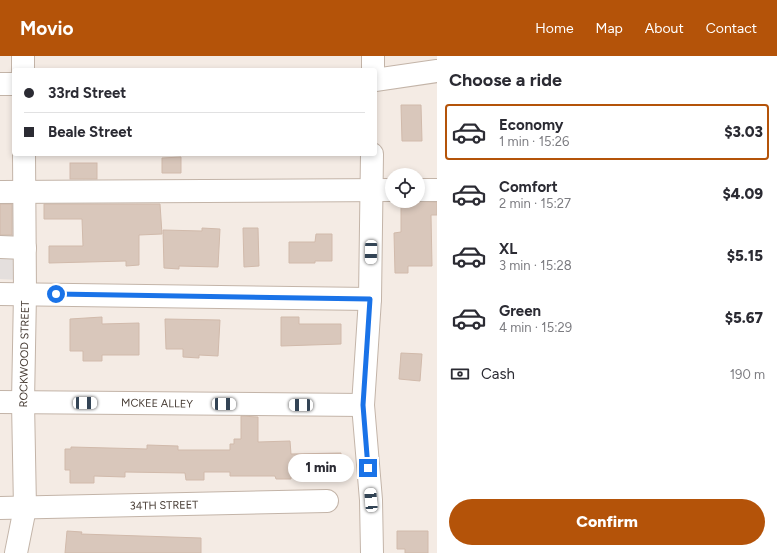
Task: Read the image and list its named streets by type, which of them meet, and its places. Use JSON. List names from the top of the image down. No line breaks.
{"streets":{"street":["ROCKWOOD STREET","MCKEE ALLEY","34TH STREET"]},"crossings":[["ROCKWOOD STREET","MCKEE ALLEY"],["ROCKWOOD STREET","34TH STREET"]],"page":{"header":"Movio","nav":["Home","Map","About","Contact"],"heading":"Choose a ride","banner":["33rd Street","Beale Street"],"list":[{"name":"Economy","note":"1 min · 15:26","value":"$3.03"},{"name":"Comfort","note":"2 min · 15:27","value":"$4.09"},{"name":"XL","note":"3 min · 15:28","value":"$5.15"},{"name":"Green","note":"4 min · 15:29","value":"$5.67"}],"pay":["Cash","190 m"],"bubble":"1 min","buttons":"Confirm"}}
